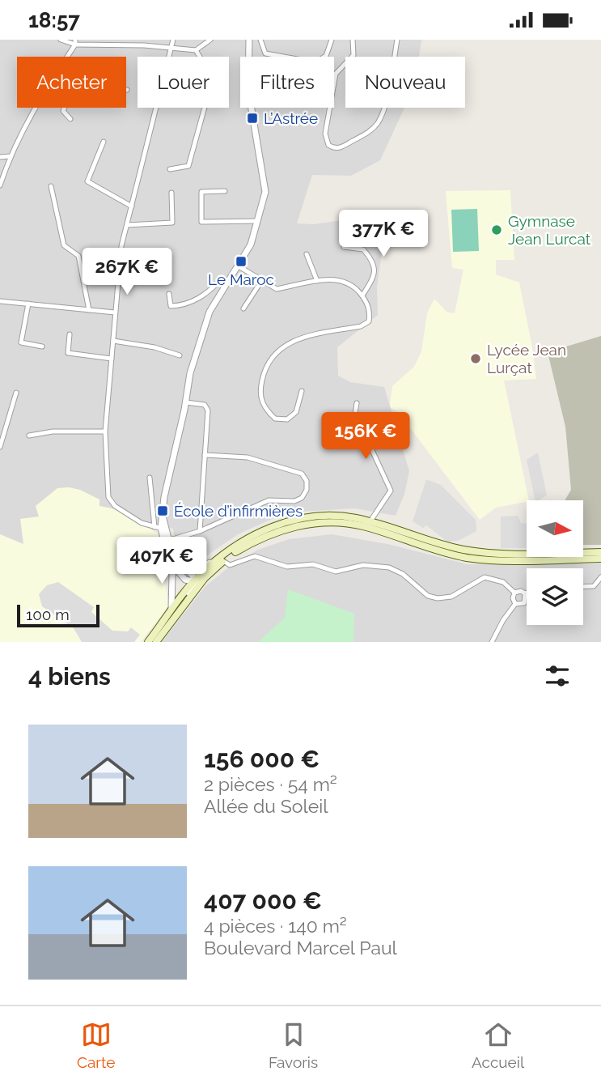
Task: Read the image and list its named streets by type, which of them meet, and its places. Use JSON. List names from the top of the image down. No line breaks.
{"places":{"transit":["L’Astrée","Le Maroc","École d’infirmières"],"other":["Gymnase Jean Lurcat","Lycée Jean Lurçat"]},"scale_bar":"100 m","north":"right","page":{"status":"18:57","chip":["Acheter","Louer","Filtres","Nouveau"],"price":["377K €","267K €","156K €","407K €"],"scale":"100 m","heading":"4 biens","list":[{"name":"156 000 €","note":"2 pièces · 54 m² · Allée du Soleil"},{"name":"407 000 €","note":"4 pièces · 140 m² · Boulevard Marcel Paul"}],"tabs":["Carte","Favoris","Accueil"]}}
